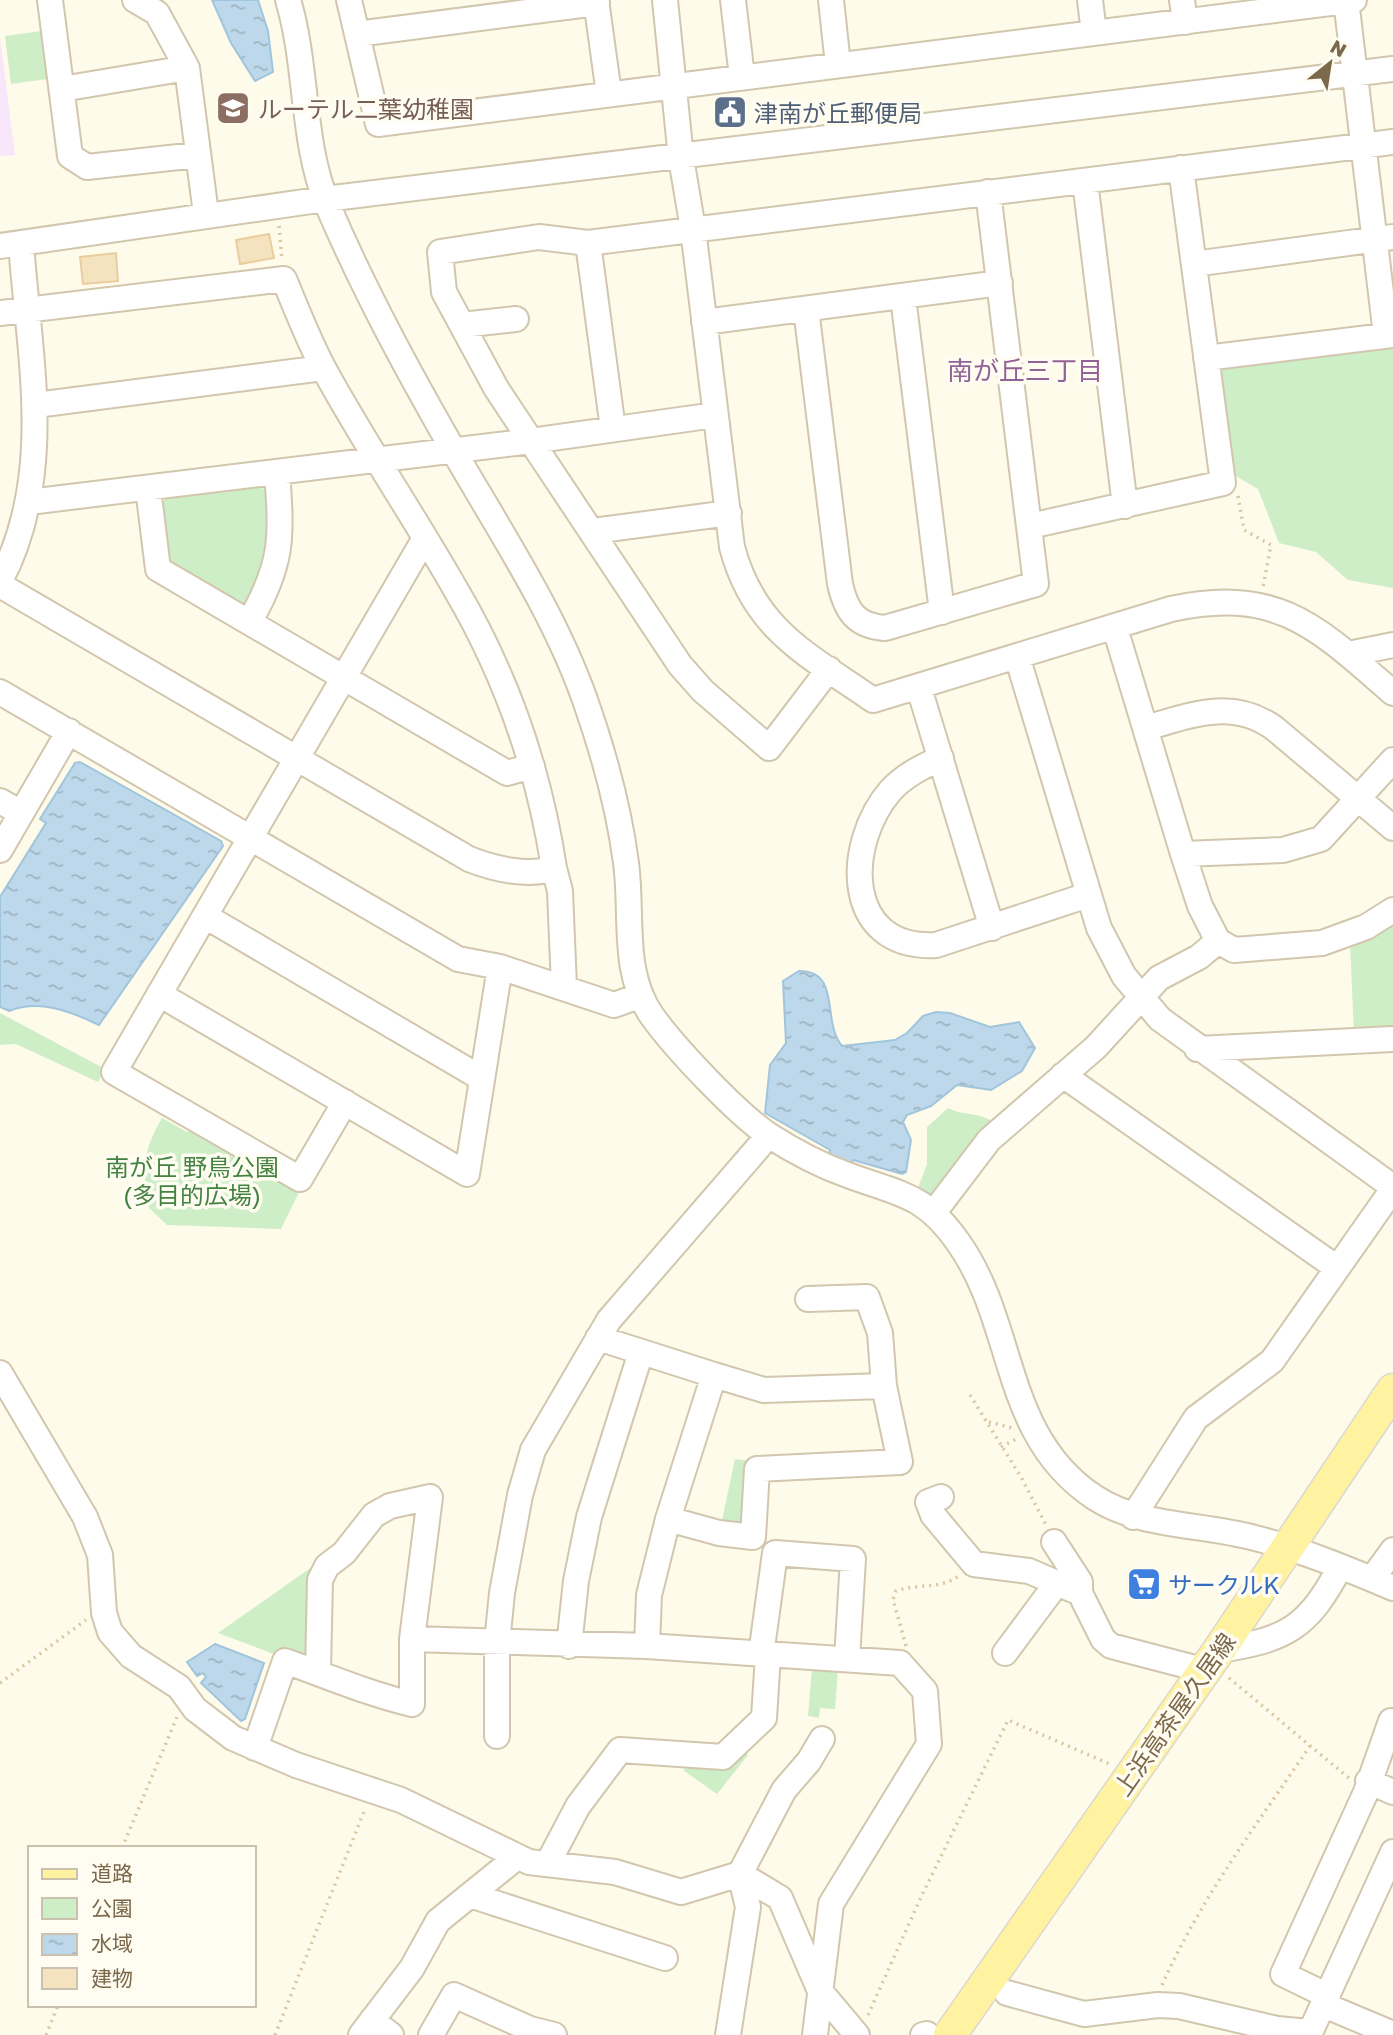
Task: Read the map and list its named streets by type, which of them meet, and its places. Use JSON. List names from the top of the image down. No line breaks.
{"streets":{"main road":["上浜高茶屋久居線"]},"districts":["南が丘三丁目"],"parks":["南が丘 野鳥公園 (多目的広場)"],"places":{"school or university":["ルーテル二葉幼稚園"],"public building":["津南が丘郵便局"],"supermarket":["サークルK"]},"legend":["道路","公園","水域","建物"],"north":"top right"}
